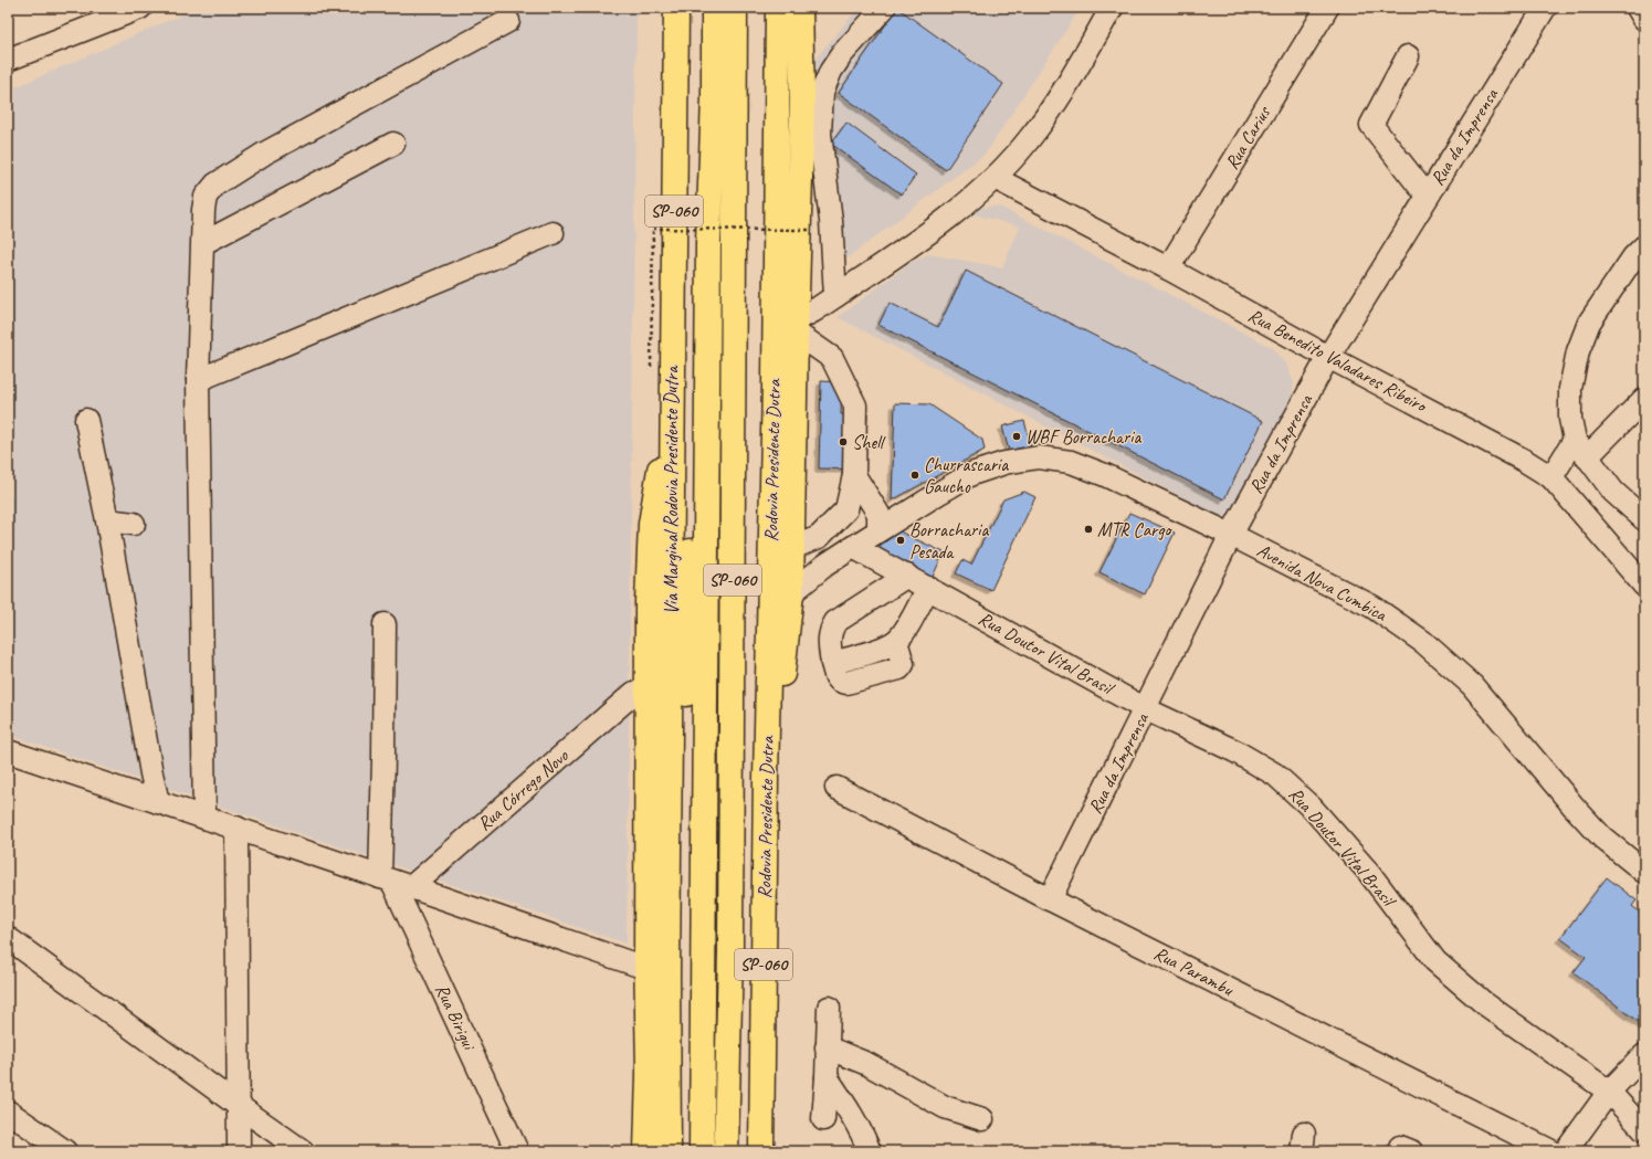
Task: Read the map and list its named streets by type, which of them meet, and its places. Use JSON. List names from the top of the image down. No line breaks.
{"streets":{"highway":["SP-060","Rodovia Presidente Dutra","Via Marginal Rodovia Presidente Dutra"],"street":["Rua da Imprensa","Rua Carius","Rua Benedito Valadares Ribeiro","Avenida Nova Cumbica","Rua Doutor Vital Brasil","Rua Córrego Novo","Rua Parambu","Rua Birigui"]},"crossings":[["Rua da Imprensa","Rua Benedito Valadares Ribeiro"],["Rua da Imprensa","Avenida Nova Cumbica"],["Rua da Imprensa","Rua Doutor Vital Brasil"],["Rua da Imprensa","Rua Parambu"],["Rua Carius","Rua Benedito Valadares Ribeiro"],["SP-060","Via Marginal Rodovia Presidente Dutra"],["Avenida Nova Cumbica","Rua Doutor Vital Brasil"],["Rua Córrego Novo","Rua Birigui"]],"places":["WBF Borracharia","Shell","Churrascaria Gaucho","MTR Cargo","Borracharia Pesada"]}
